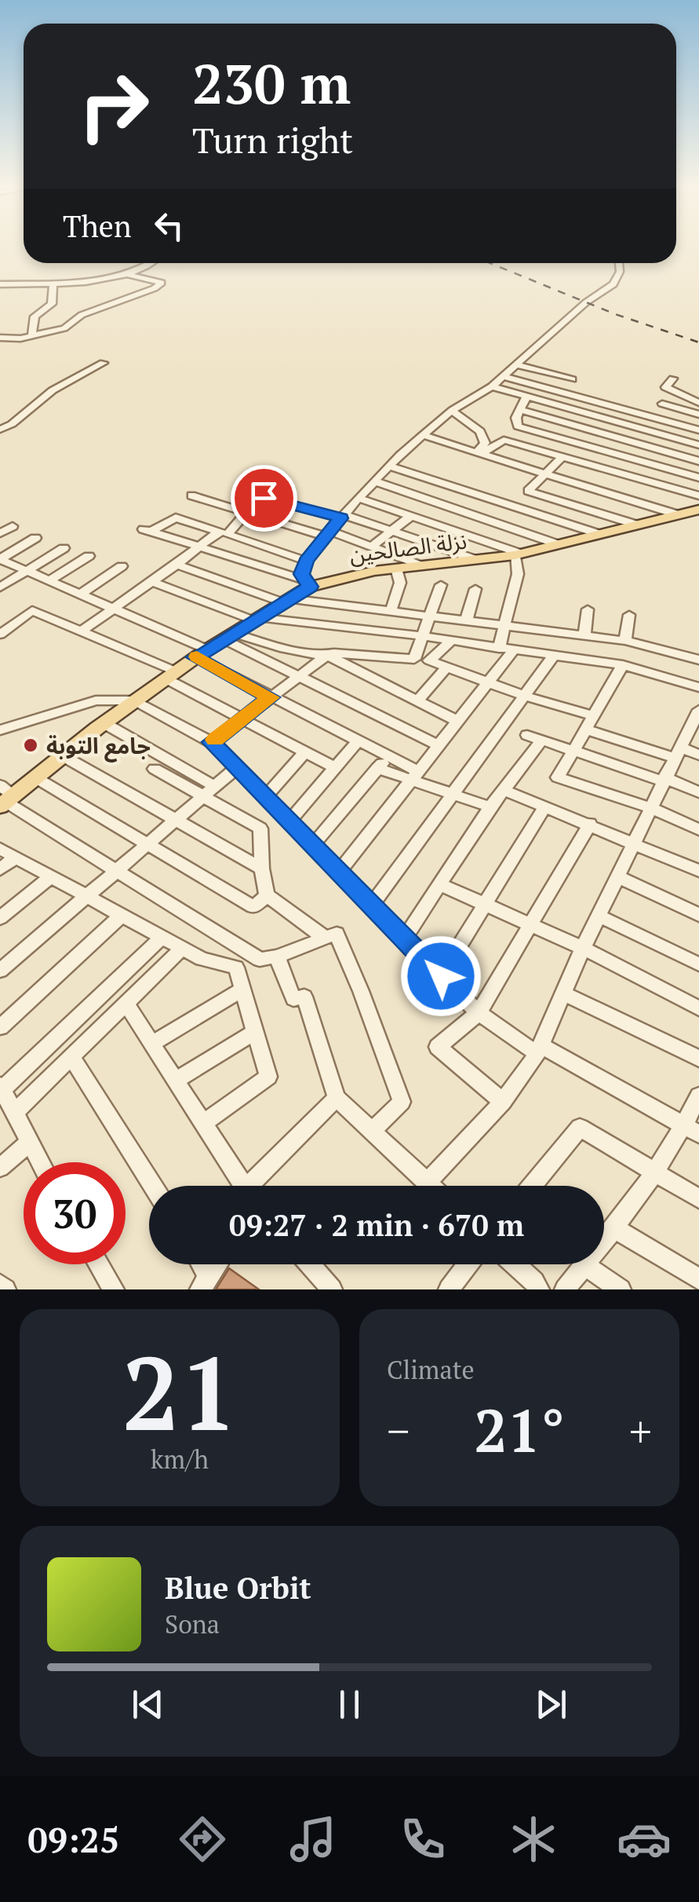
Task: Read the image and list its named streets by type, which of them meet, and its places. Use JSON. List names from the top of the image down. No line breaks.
{"streets":{"main road":["نزلة الصالحين"]},"places":["جامع التوبة"],"page":{"turn":["230 m","Turn right"],"then":"Then","limit":"30","trip":"09:27 · 2 min · 670 m","tile":[["21","km/h"],"Climate"],"heat":["−","21°","+"],"song":["Blue Orbit","Sona"],"tabs":"09:25"}}
